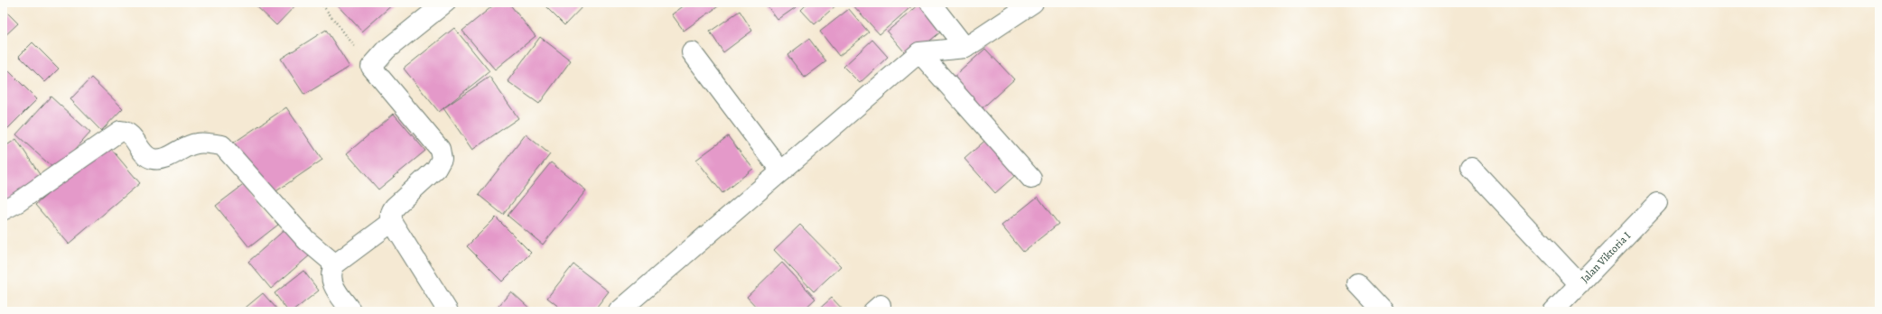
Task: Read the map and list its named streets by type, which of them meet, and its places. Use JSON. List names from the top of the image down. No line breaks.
{"streets":{"street":["Jalan Viktoria I"]}}
